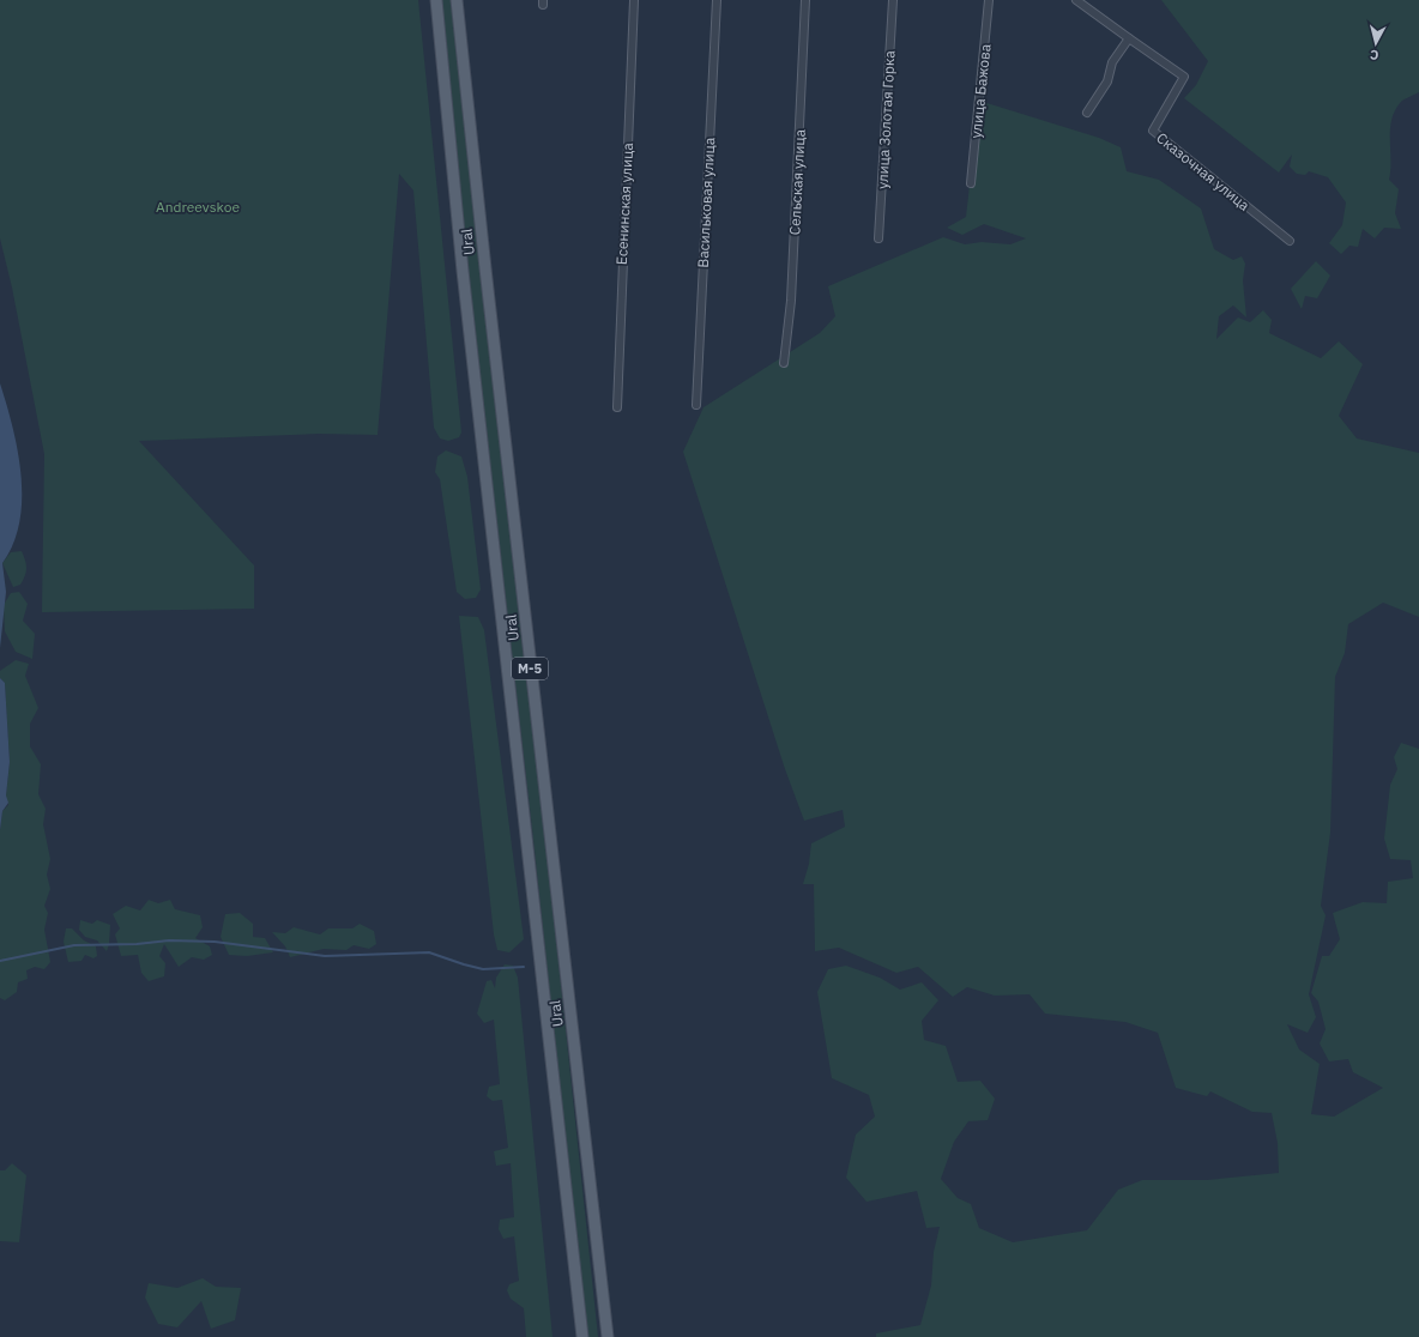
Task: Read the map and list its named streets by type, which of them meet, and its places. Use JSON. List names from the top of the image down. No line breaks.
{"streets":{"main road":["Ural","М-5"],"street":["улица Бажова","улица Золотая Горка","Сказочная улица","Сельская улица","Васильковая улица","Есенинская улица"]},"parks":["Andreevskoe"],"north":"bottom"}
